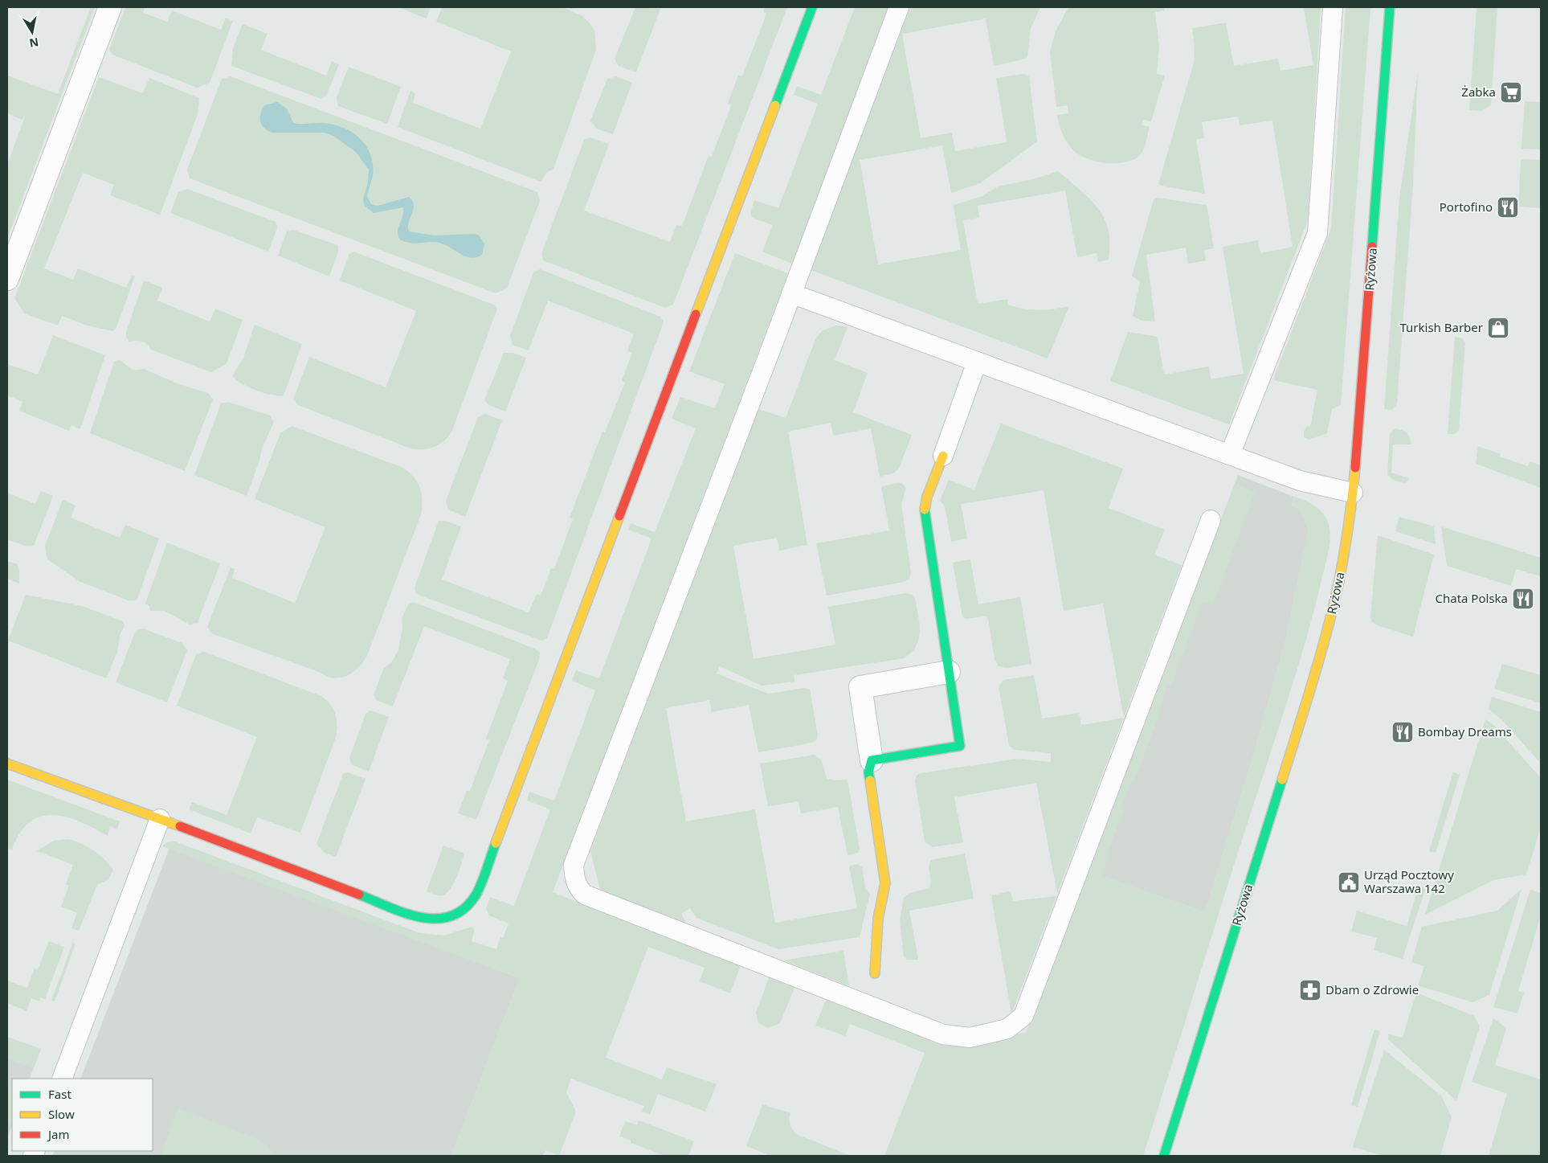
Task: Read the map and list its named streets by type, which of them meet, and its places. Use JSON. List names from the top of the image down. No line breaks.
{"streets":{"street":["Ryżowa"]},"places":{"supermarket":["Żabka"],"restaurant":["Portofino","Chata Polska","Bombay Dreams"],"shop":["Turkish Barber"],"public building":["Urząd Pocztowy Warszawa 142"],"pharmacy":["Dbam o Zdrowie"]},"legend":["Fast","Slow","Jam"],"north":"bottom"}
